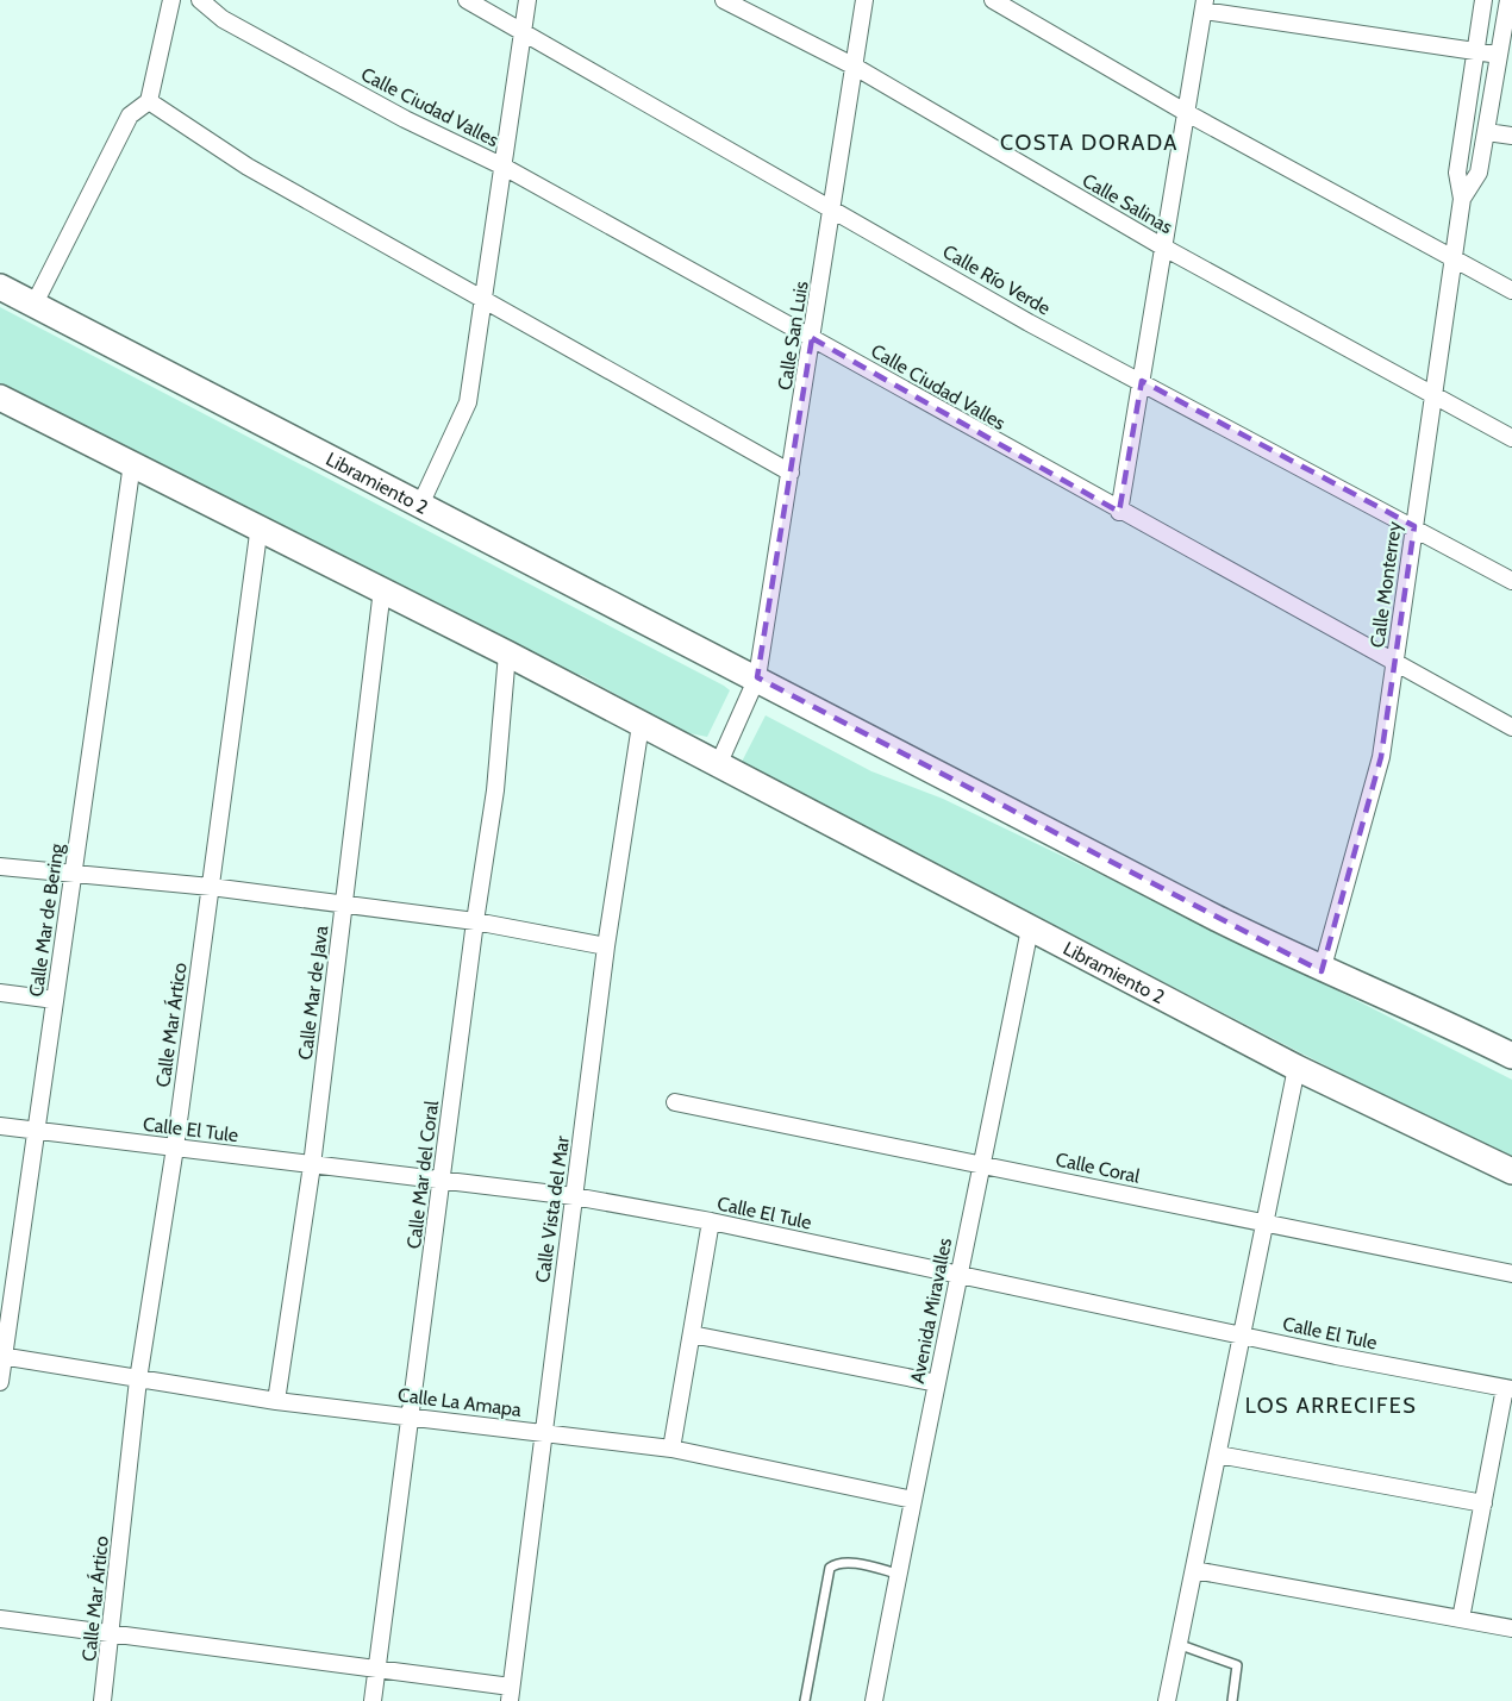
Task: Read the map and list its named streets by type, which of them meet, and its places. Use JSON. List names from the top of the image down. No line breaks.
{"streets":{"main road":["Libramiento 2"],"street":["Calle Ciudad Valles","Calle Salinas","Calle Río Verde","Calle San Luis","Calle Monterrey","Calle Mar de Bering","Calle Mar de Java","Calle Mar Ártico","Calle El Tule","Calle Coral","Calle Mar del Coral","Calle Vista del Mar","Avenida Miravalles","Calle La Amapa"]},"crossings":[["Calle Ciudad Valles","Calle San Luis"],["Calle Ciudad Valles","Calle Monterrey"],["Calle Salinas","Calle San Luis"],["Calle Salinas","Calle Monterrey"],["Calle Río Verde","Calle San Luis"],["Calle Río Verde","Calle Monterrey"],["Calle San Luis","Libramiento 2"],["Libramiento 2","Calle Monterrey"],["Libramiento 2","Calle Mar de Bering"],["Libramiento 2","Calle Mar de Java"],["Libramiento 2","Calle Mar Ártico"],["Libramiento 2","Calle Mar del Coral"],["Libramiento 2","Calle Vista del Mar"],["Libramiento 2","Avenida Miravalles"],["Calle Mar de Bering","Calle El Tule"],["Calle Mar de Bering","Calle La Amapa"],["Calle Mar de Java","Calle El Tule"],["Calle Mar de Java","Calle La Amapa"],["Calle Mar Ártico","Calle El Tule"],["Calle Mar Ártico","Calle La Amapa"],["Calle El Tule","Calle Mar del Coral"],["Calle El Tule","Calle Vista del Mar"],["Calle El Tule","Avenida Miravalles"],["Calle Coral","Avenida Miravalles"],["Calle Mar del Coral","Calle La Amapa"],["Calle Vista del Mar","Calle La Amapa"],["Avenida Miravalles","Calle La Amapa"]],"districts":["COSTA DORADA","LOS ARRECIFES"]}
